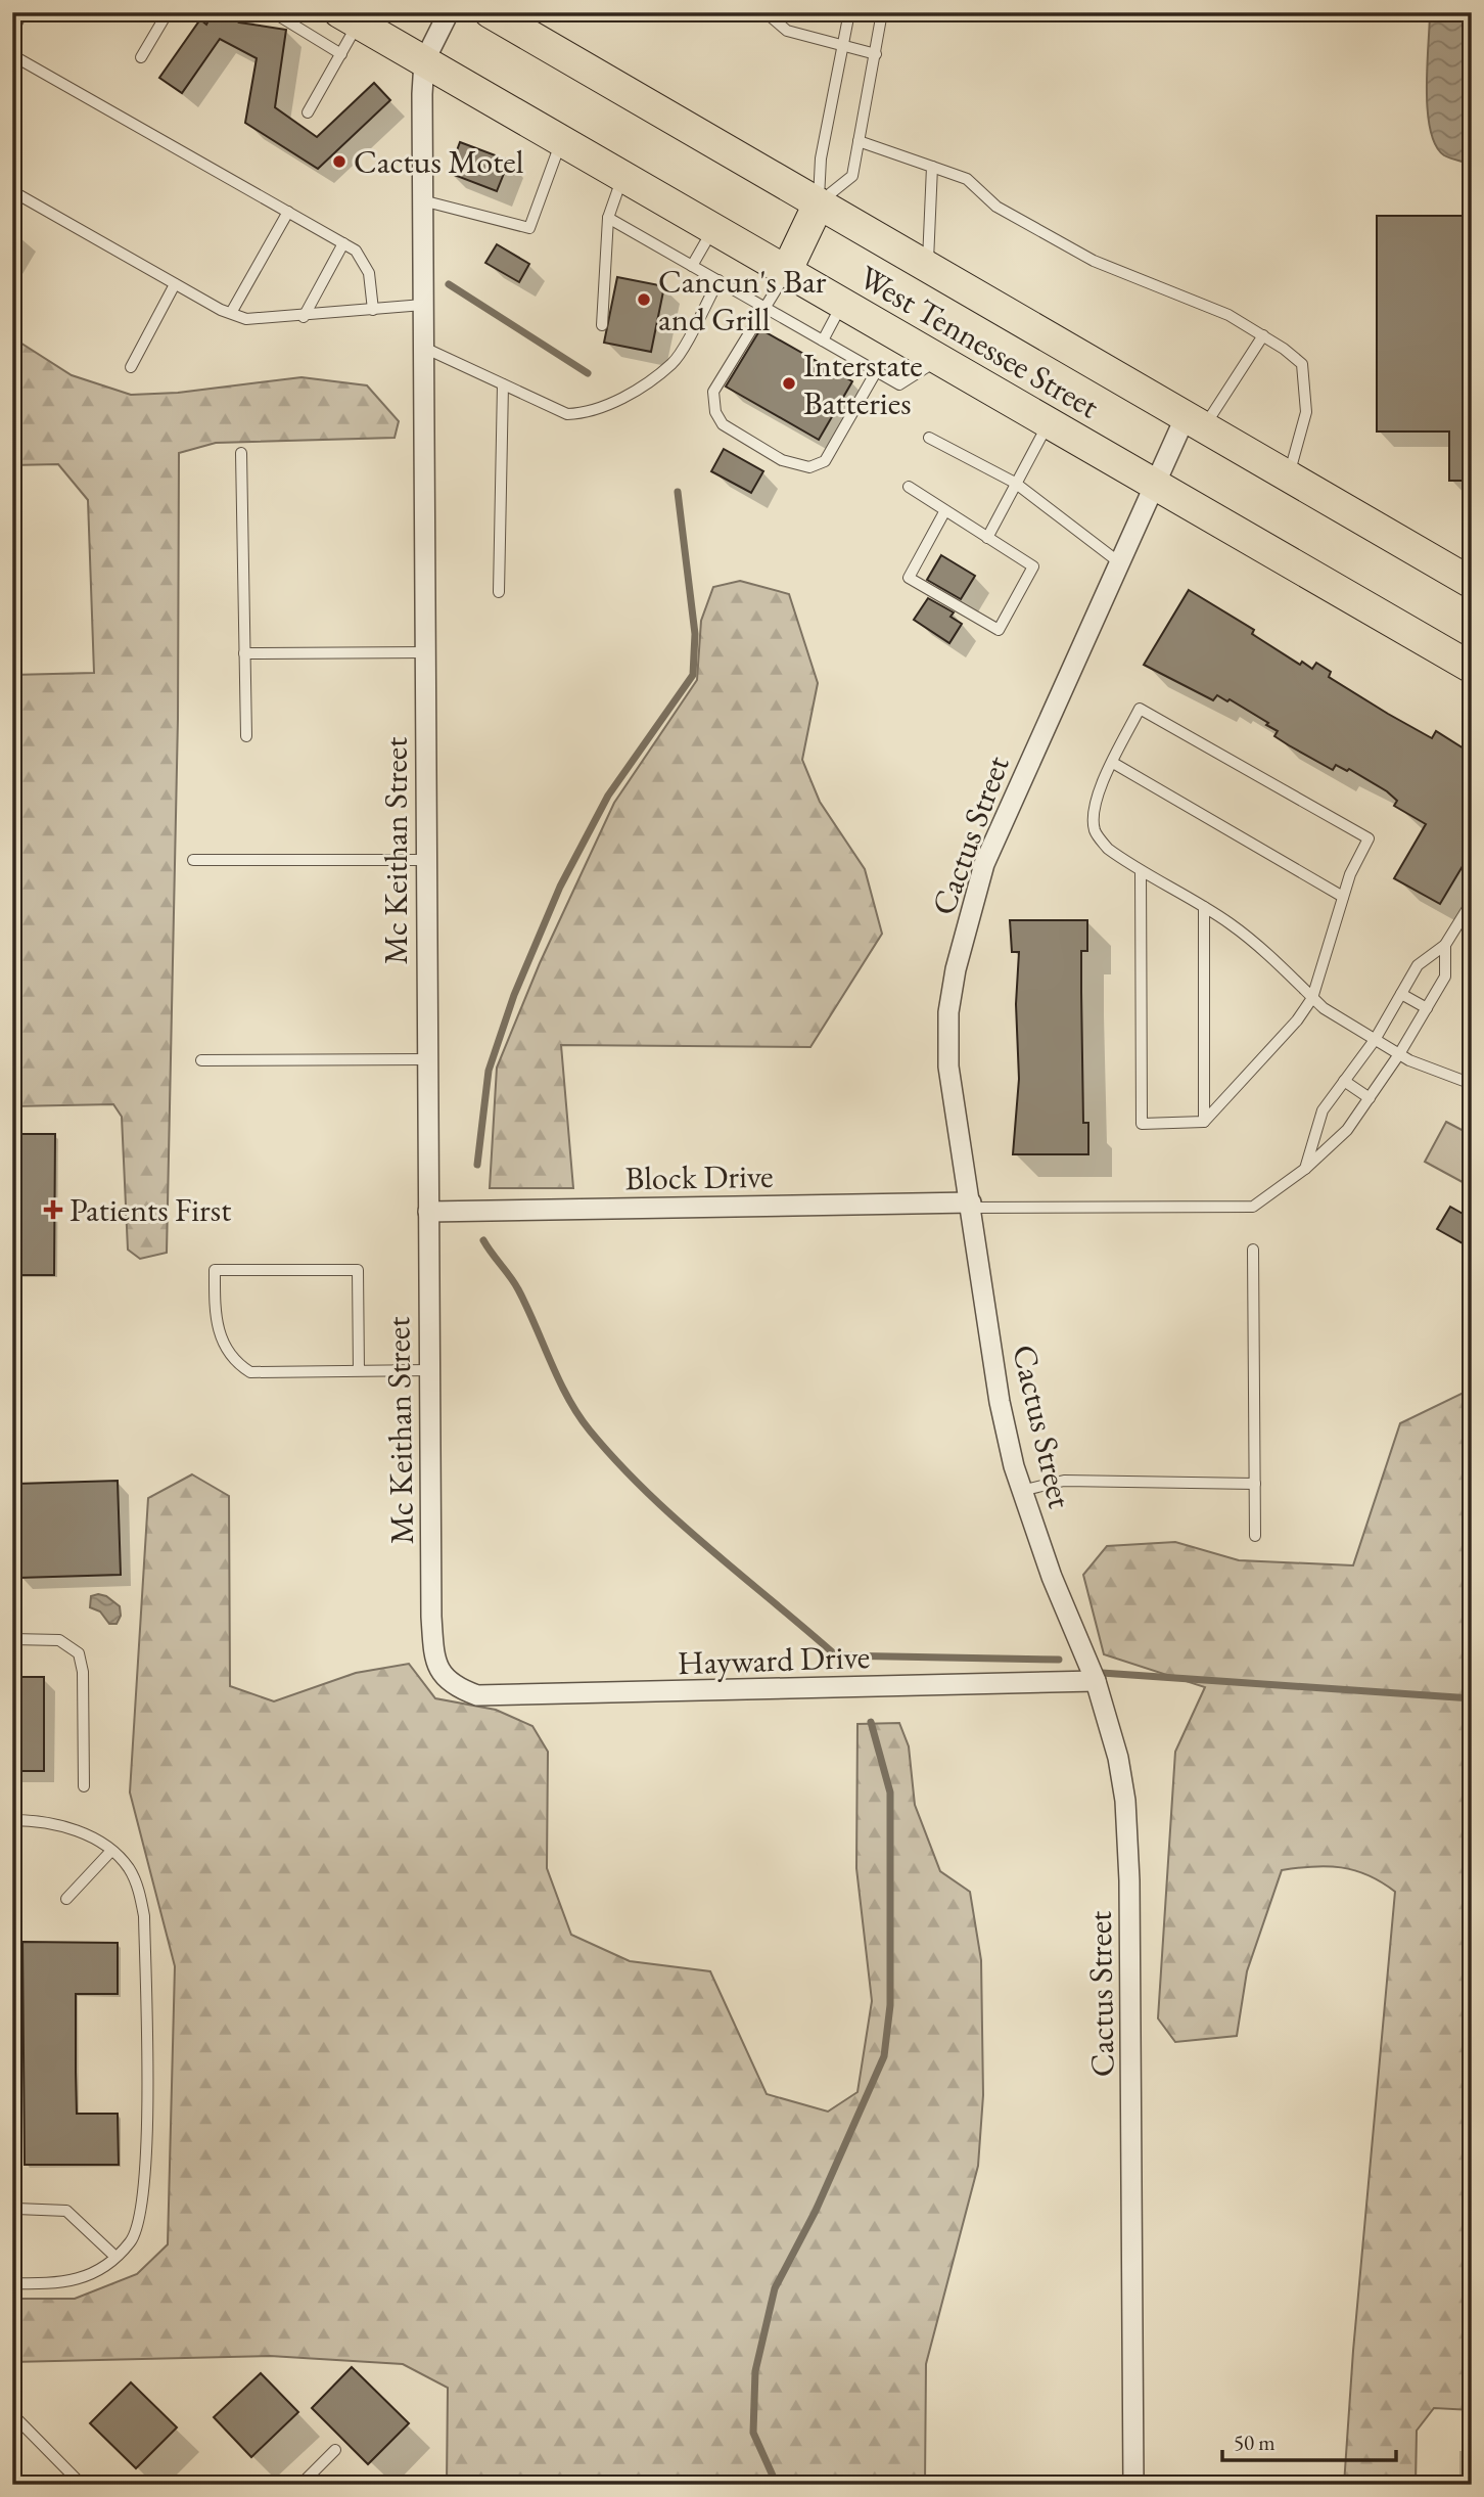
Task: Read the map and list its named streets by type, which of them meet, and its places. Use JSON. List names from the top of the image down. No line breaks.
{"streets":{"main road":["West Tennessee Street"],"street":["Cactus Street","Mc Keithan Street","Block Drive","Hayward Drive"]},"crossings":[["West Tennessee Street","Cactus Street"],["West Tennessee Street","Mc Keithan Street"],["Cactus Street","Block Drive"],["Cactus Street","Hayward Drive"],["Mc Keithan Street","Block Drive"],["Mc Keithan Street","Hayward Drive"]],"places":{"other":["Cactus Motel","Cancun's Bar and Grill","Interstate Batteries"],"health":["Patients First"]},"scale_bar":"50 m"}
